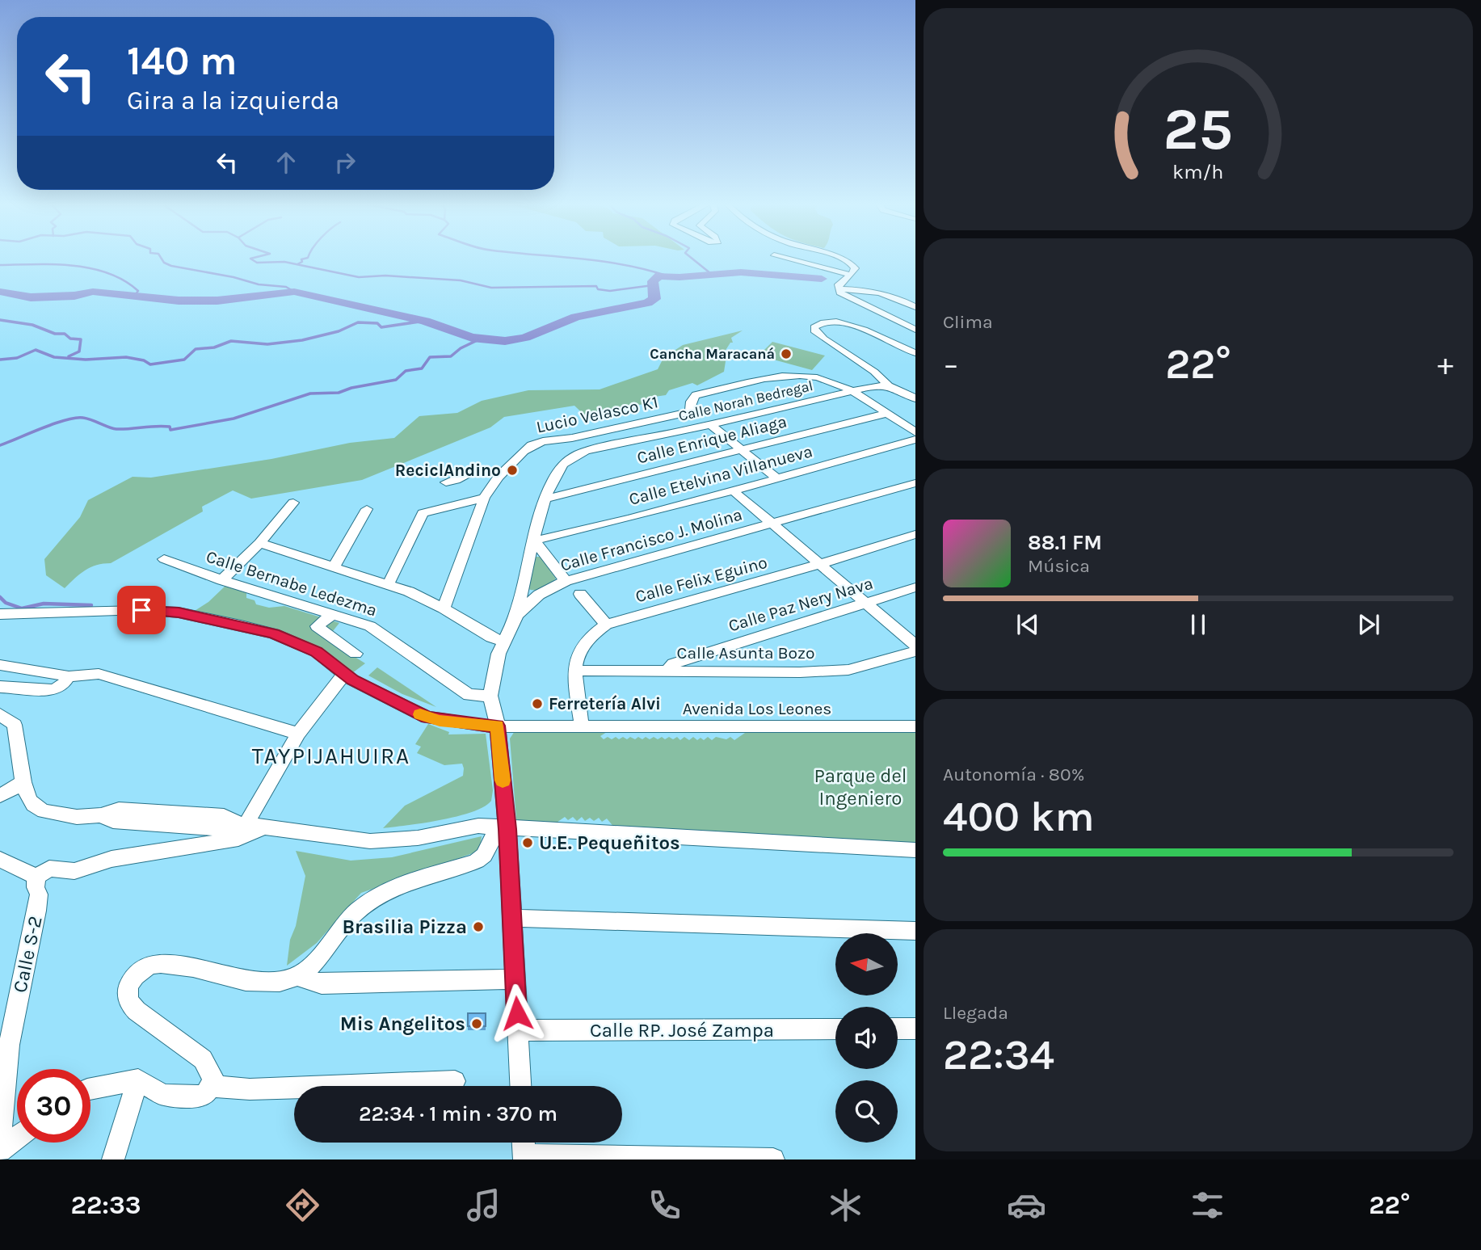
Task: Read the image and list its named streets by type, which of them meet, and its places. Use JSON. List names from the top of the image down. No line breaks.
{"streets":{"street":["Calle Norah Bedregal","Lucio Velasco K1","Calle Enrique Aliaga","Calle Etelvina Villanueva","Calle Francisco J. Molina","Calle Felix Eguino","Calle Bernabe Ledezma","Calle Paz Nery Nava","Calle Asunta Bozo","Avenida Los Leones","Calle S-2","Calle RP. José Zampa"]},"crossings":[["Calle Norah Bedregal","Lucio Velasco K1"],["Calle Norah Bedregal","Calle Enrique Aliaga"],["Calle Francisco J. Molina","Calle Bernabe Ledezma"],["Calle Francisco J. Molina","Avenida Los Leones"],["Calle Francisco J. Molina","Calle RP. José Zampa"],["Calle Felix Eguino","Calle Asunta Bozo"],["Calle Felix Eguino","Avenida Los Leones"],["Calle Paz Nery Nava","Calle Asunta Bozo"]],"districts":["TAYPIJAHUIRA"],"parks":["Parque del Ingeniero"],"places":["Cancha Maracaná","ReciclAndino","Ferretería Alvi","U.E. Pequeñitos","Brasilia Pizza","Mis Angelitos"],"north":"left","page":{"turn":["140 m","Gira a la izquierda"],"tile":["Clima",["Autonomía · 80%","400 km"],["Llegada","22:34"]],"heat":["−","22°","+"],"song":["88.1 FM","Música"],"limit":"30","trip":"22:34 · 1 min · 370 m","tabs":["22:33","22°"],"gauge":["25","km/h"]}}
